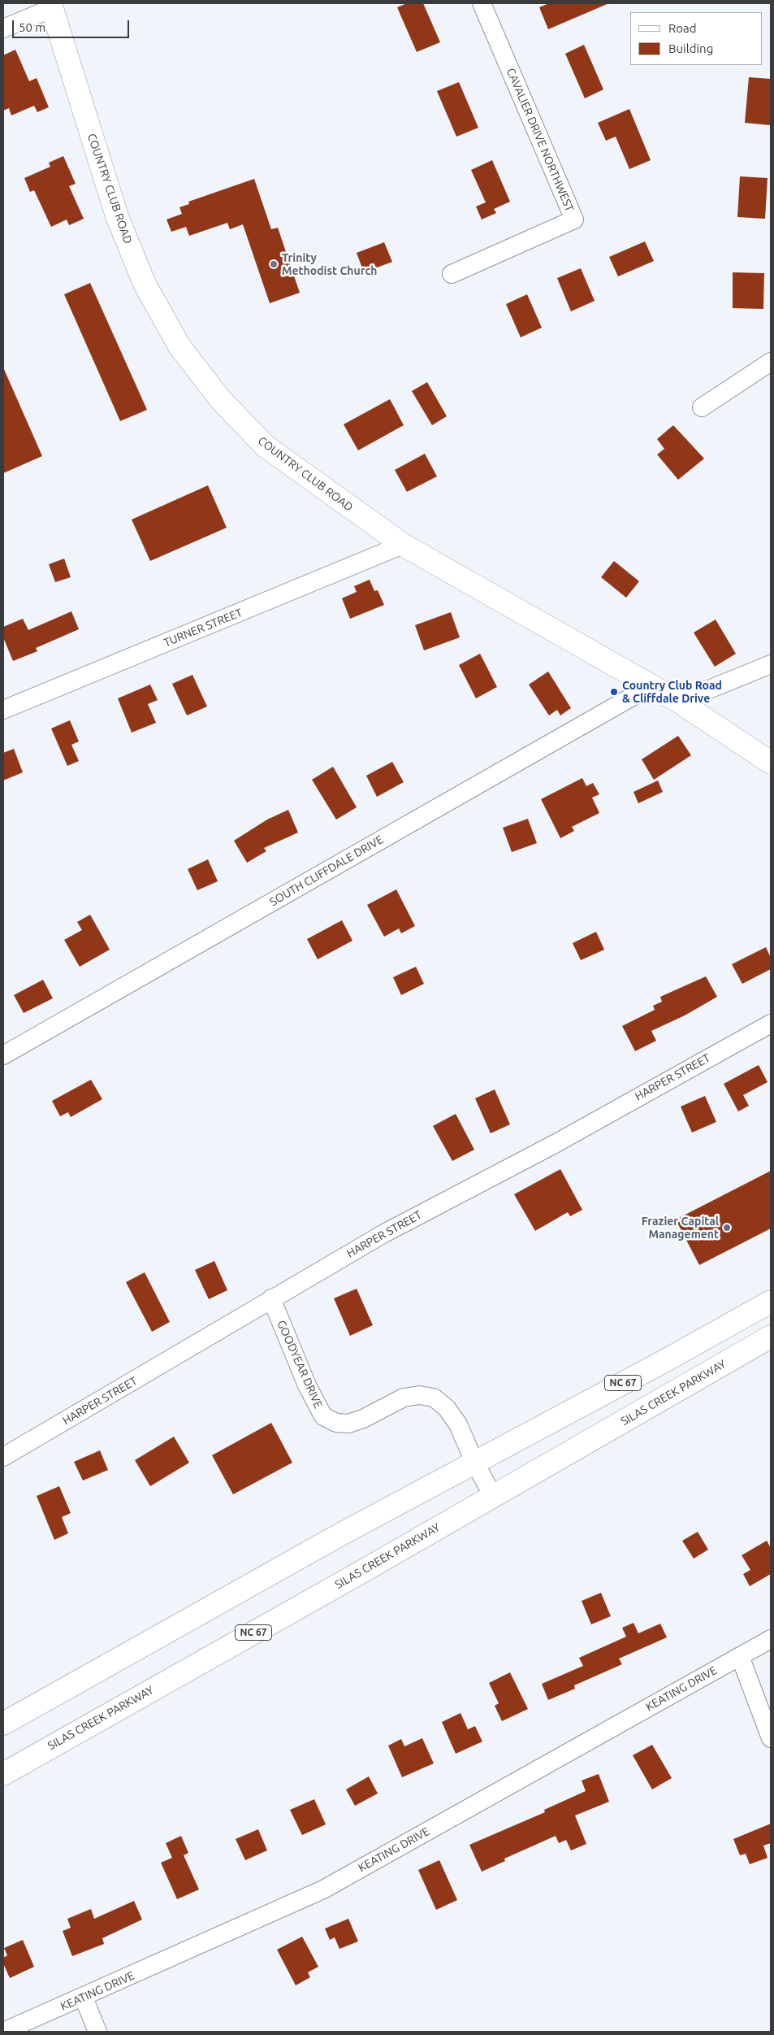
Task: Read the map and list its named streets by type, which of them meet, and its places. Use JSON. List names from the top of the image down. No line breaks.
{"streets":{"main road":["COUNTRY CLUB ROAD","NC 67","SILAS CREEK PARKWAY"],"street":["CAVALIER DRIVE NORTHWEST","TURNER STREET","SOUTH CLIFFDALE DRIVE","HARPER STREET","GOODYEAR DRIVE","KEATING DRIVE"]},"crossings":[["COUNTRY CLUB ROAD","TURNER STREET"],["COUNTRY CLUB ROAD","SOUTH CLIFFDALE DRIVE"],["HARPER STREET","GOODYEAR DRIVE"],["GOODYEAR DRIVE","NC 67"],["GOODYEAR DRIVE","SILAS CREEK PARKWAY"]],"places":["Trinity Methodist Church","Country Club Road & Cliffdale Drive","Frazier Capital Management"],"legend":["Road","Building"],"scale_bar":"50 m"}
